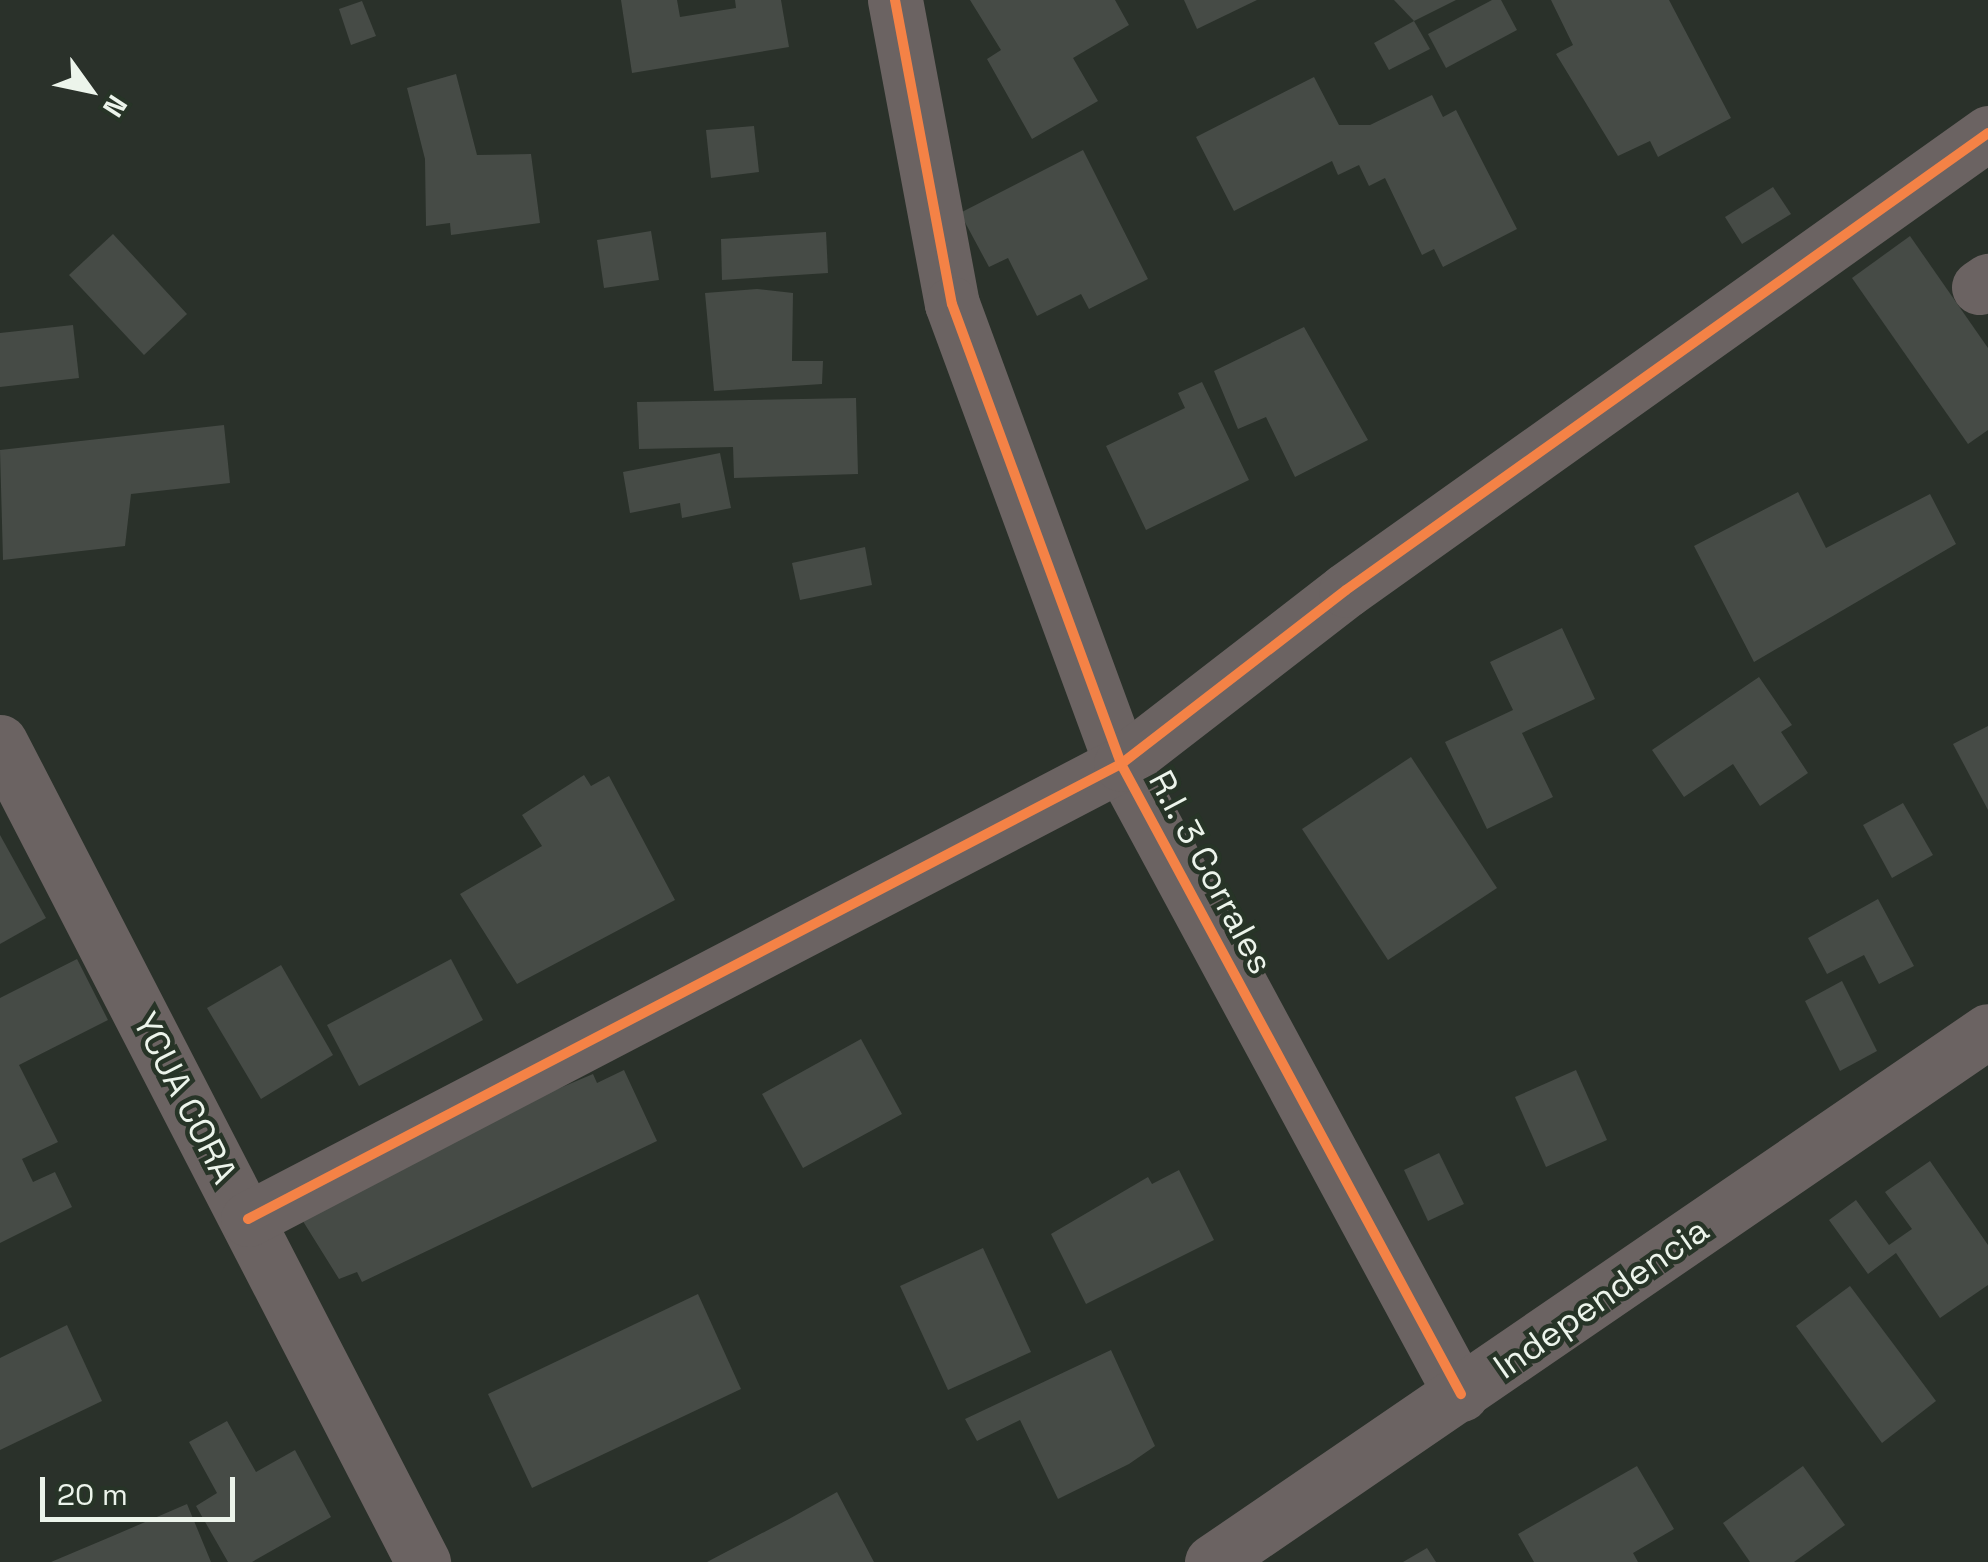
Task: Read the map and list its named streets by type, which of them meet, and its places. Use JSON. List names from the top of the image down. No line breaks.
{"streets":{"street":["R.I. 3 Corrales","YCUA CORA","Independencia"]},"crossings":[["R.I. 3 Corrales","Independencia"]],"scale_bar":"20 m","north":"bottom right"}
